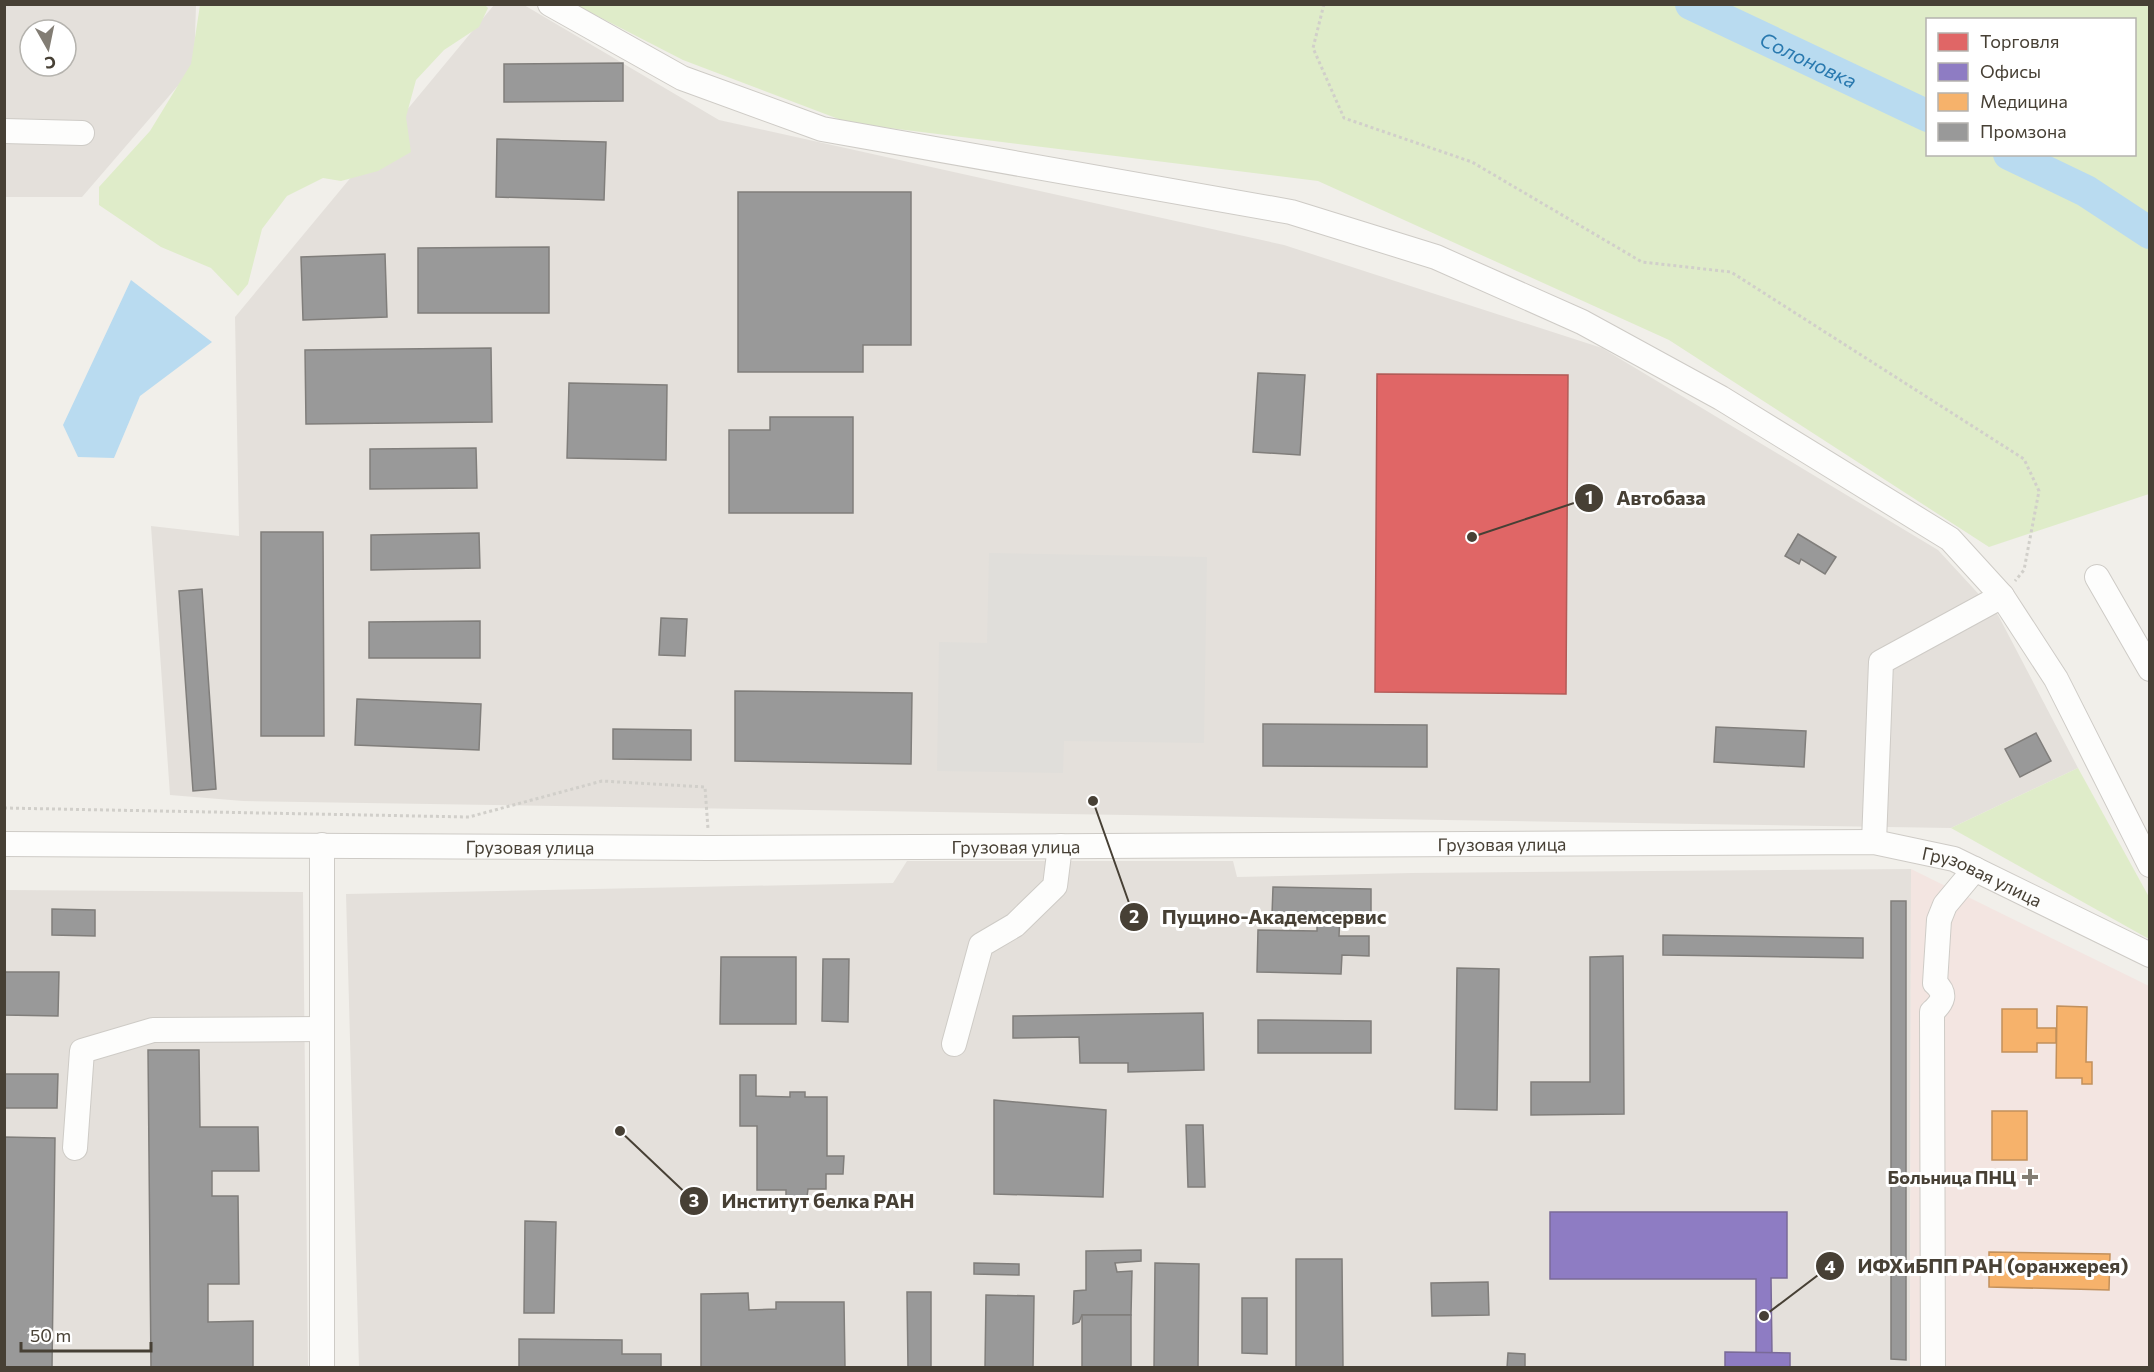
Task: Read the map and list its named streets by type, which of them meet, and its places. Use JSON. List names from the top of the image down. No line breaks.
{"streets":{"street":["Грузовая улица"]},"water":["Солоновка"],"places":{"other":["Автобаза","Пущино-Академсервис","Институт белка РАН","ИФХиБПП РАН (оранжерея)"],"health":["Больница ПНЦ"]},"legend":["Торговля","Офисы","Медицина","Промзона"],"scale_bar":"50 m","north":"bottom"}
